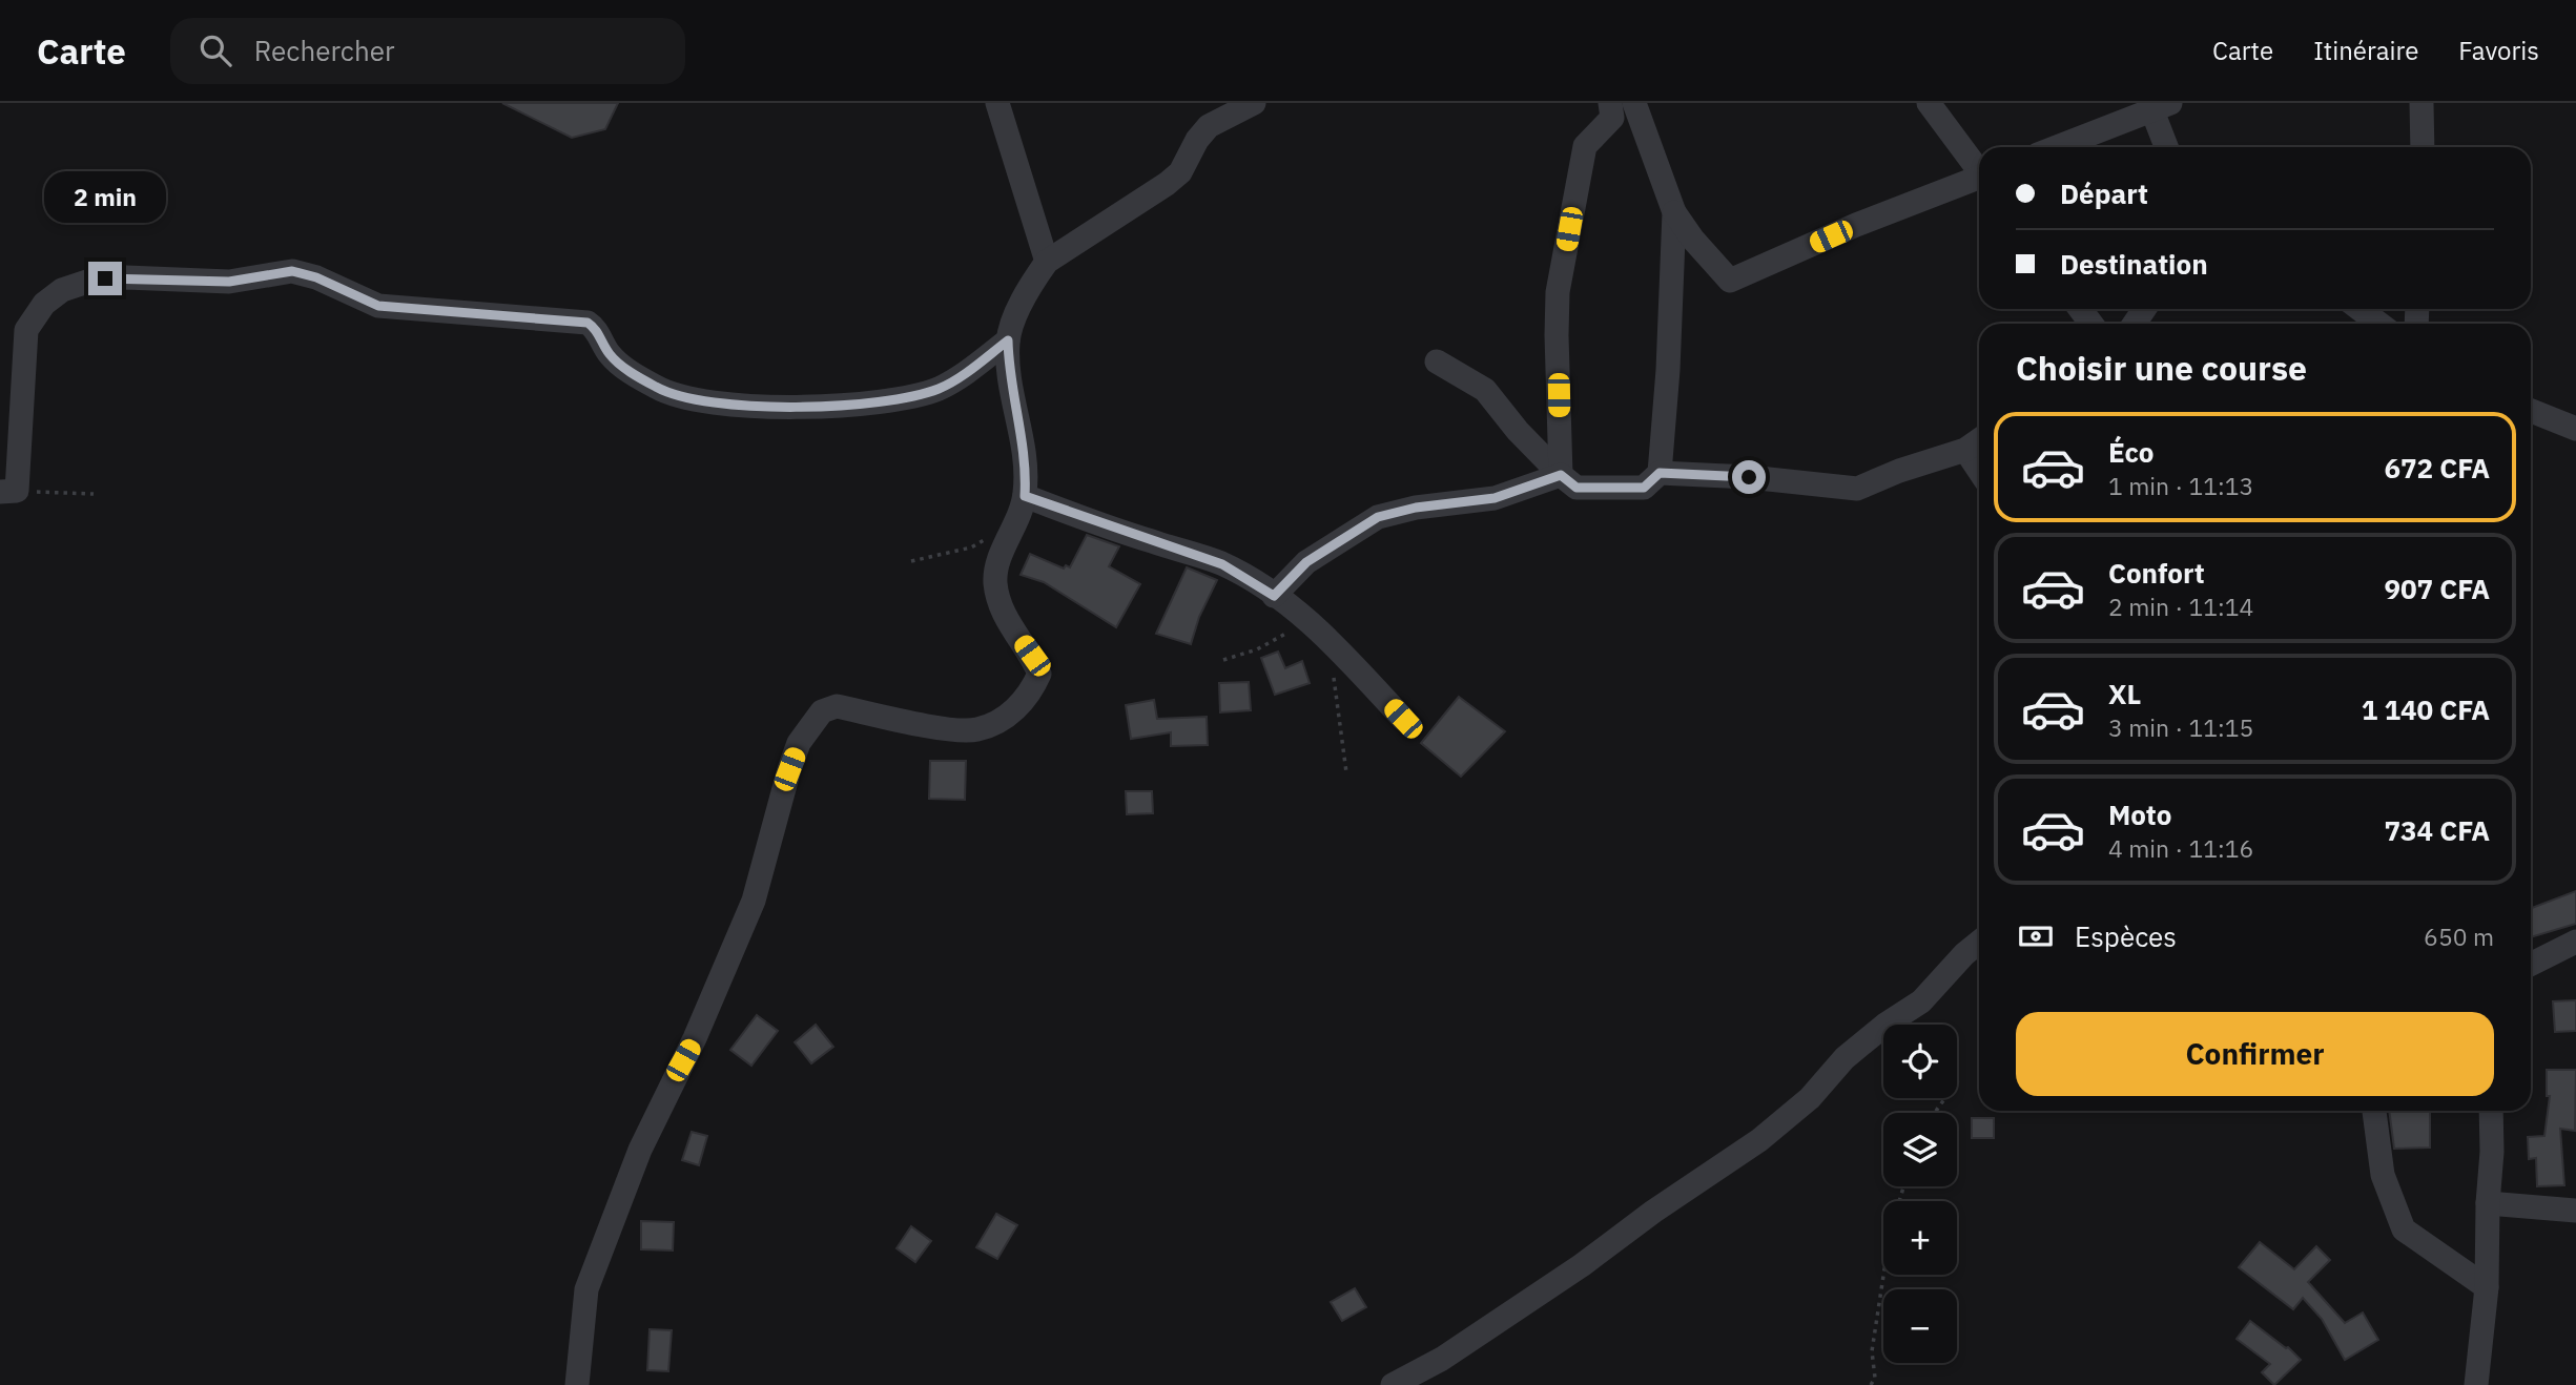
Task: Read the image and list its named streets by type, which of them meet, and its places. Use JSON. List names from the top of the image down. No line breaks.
{"page":{"header":"Carte","search":"Rechercher","nav":["Carte","Itinéraire","Favoris"],"banner":["Départ","Destination"],"bubble":"2 min","heading":"Choisir une course","list":[{"name":"Éco","note":"1 min · 11:13","value":"672 CFA"},{"name":"Confort","note":"2 min · 11:14","value":"907 CFA"},{"name":"XL","note":"3 min · 11:15","value":"1 140 CFA"},{"name":"Moto","note":"4 min · 11:16","value":"734 CFA"}],"pay":["Espèces","650 m"],"buttons":"Confirmer","map_buttons":["+","−"]}}
